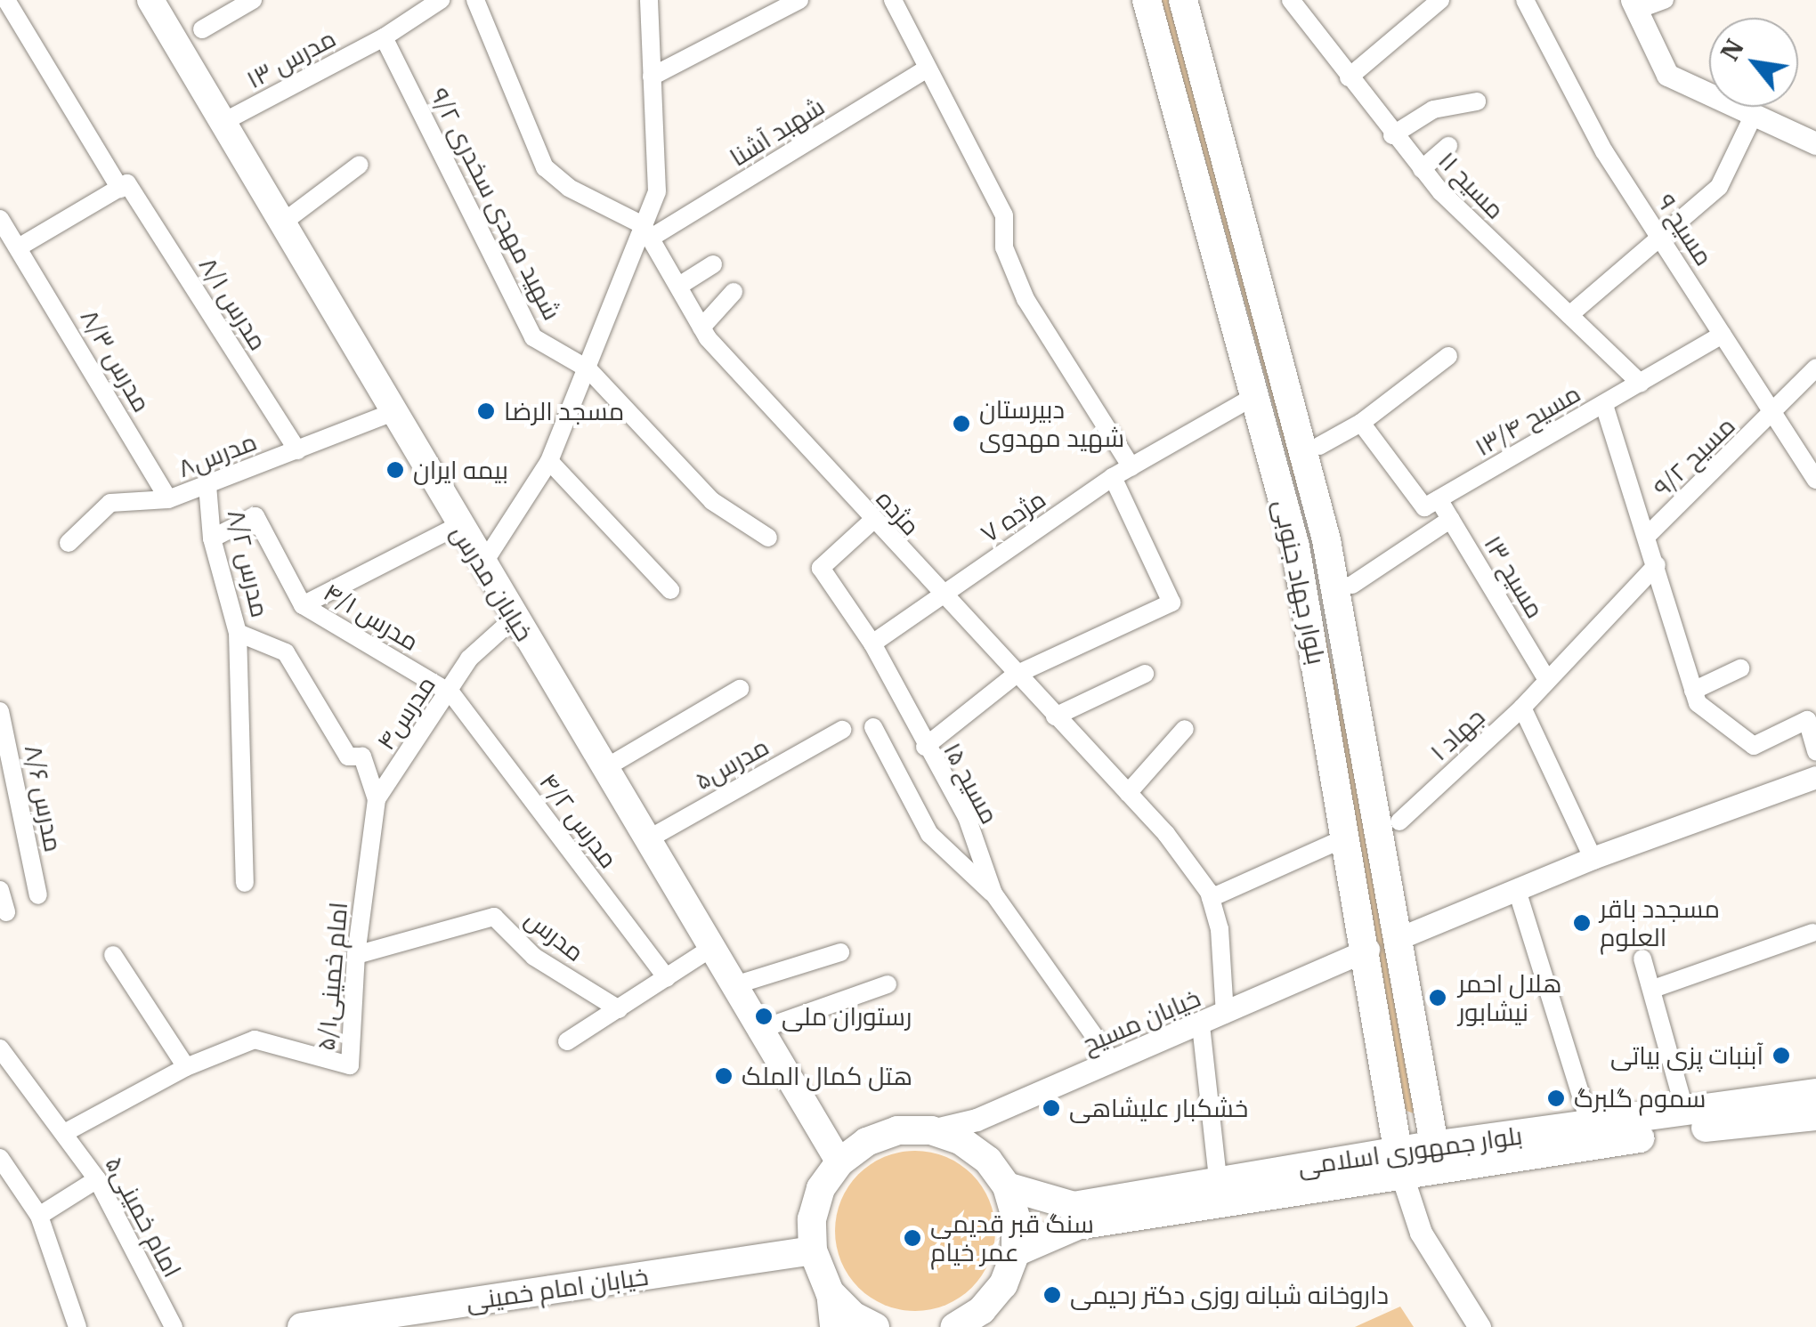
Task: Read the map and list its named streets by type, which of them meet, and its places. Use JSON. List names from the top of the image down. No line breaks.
{"streets":{"main road":["بلوار جهاد جنوبی","خیابان مدرس","بلوار جمهوری اسلامی","خیابان امام خمینی"],"street":["مدرس ۱۳","شهبد آشنا","مسیح ۱۱","شهید مهدی سخدری ۹/۲","مسیح ۹","مدرس ۸/۱","مدرس ۸/۳","مسیح ۱۳/۴","مدرس۸","مسیح ۹/۲","مژده","مژده ۷","مدرس ۸/۲","مسیح ۱۳","مدرس ۴/۱","مدرس۴","جهاد ۱","مدرس۵","مسیح ۱۵","مدرس ۸/۶","مدرس ۴/۲","مدرس","امام خمینی۵/۱","خیابان مسیح","امام خمینی۵"]},"crossings":[["مدرس ۱۳","شهید مهدی سخدری ۹/۲"],["مدرس ۱۳","خیابان مدرس"],["شهبد آشنا","مژده"],["مسیح ۱۱","مسیح ۱۳/۴"],["مسیح ۹","مسیح ۱۳/۴"],["مسیح ۹","مسیح ۹/۲"],["مدرس ۸/۱","مدرس۸"],["مدرس ۸/۳","مدرس۸"],["مسیح ۱۳/۴","مسیح ۱۳"],["مدرس۸","مدرس ۸/۲"],["مدرس۸","خیابان مدرس"],["مژده","مژده ۷"],["مژده","مسیح ۱۵"],["مژده","خیابان مسیح"],["مژده ۷","بلوار جهاد جنوبی"],["مژده ۷","مسیح ۱۵"],["مدرس ۸/۲","مدرس ۴/۱"],["مدرس ۸/۲","مدرس۴"],["مدرس ۸/۲","امام خمینی۵/۱"],["مسیح ۱۳","جهاد ۱"],["بلوار جهاد جنوبی","خیابان مسیح"],["بلوار جهاد جنوبی","بلوار جمهوری اسلامی"],["خیابان مدرس","مدرس۴"],["خیابان مدرس","مدرس۵"],["مدرس ۴/۱","مدرس۴"],["مدرس ۴/۱","مدرس ۴/۲"],["مدرس۴","مدرس ۴/۲"],["مدرس۴","امام خمینی۵/۱"],["مسیح ۱۵","خیابان مسیح"],["مدرس","امام خمینی۵/۱"],["امام خمینی۵/۱","امام خمینی۵"]],"places":["مسجد الرضا","دبیرستان شهید مهدوی","بیمه ایران","مسجدد باقر العلوم","هلال احمر نیشابور","رستوران ملی","آبنبات پزی بیاتی","هتل کمال الملک","سموم گلبرگ","خشکبار علیشاهی","سنگ قبر قدیمی عمر خیام","داروخانه شبانه روزی دکتر رحیمی"],"north":"top left"}
